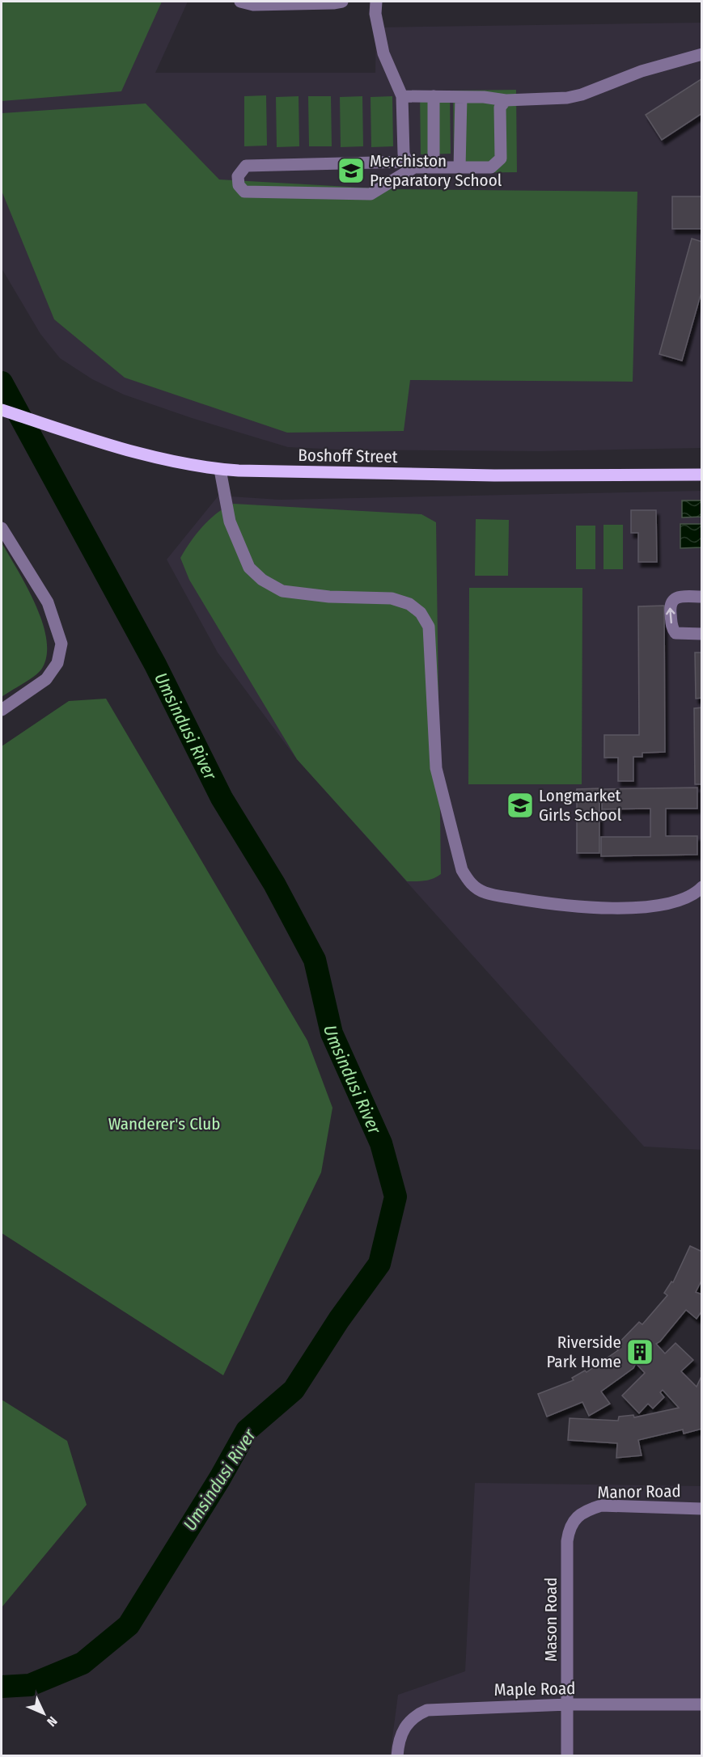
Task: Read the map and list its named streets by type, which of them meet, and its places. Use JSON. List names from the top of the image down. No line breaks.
{"streets":{"main road":["Boshoff Street"],"street":["Manor Road","Mason Road","Maple Road"]},"crossings":[["Manor Road","Mason Road"],["Mason Road","Maple Road"]],"water":["Umsindusi River"],"parks":["Wanderer's Club"],"places":{"school or university":["Merchiston Preparatory School","Longmarket Girls School"],"building":["Riverside Park Home"]},"north":"bottom right"}
